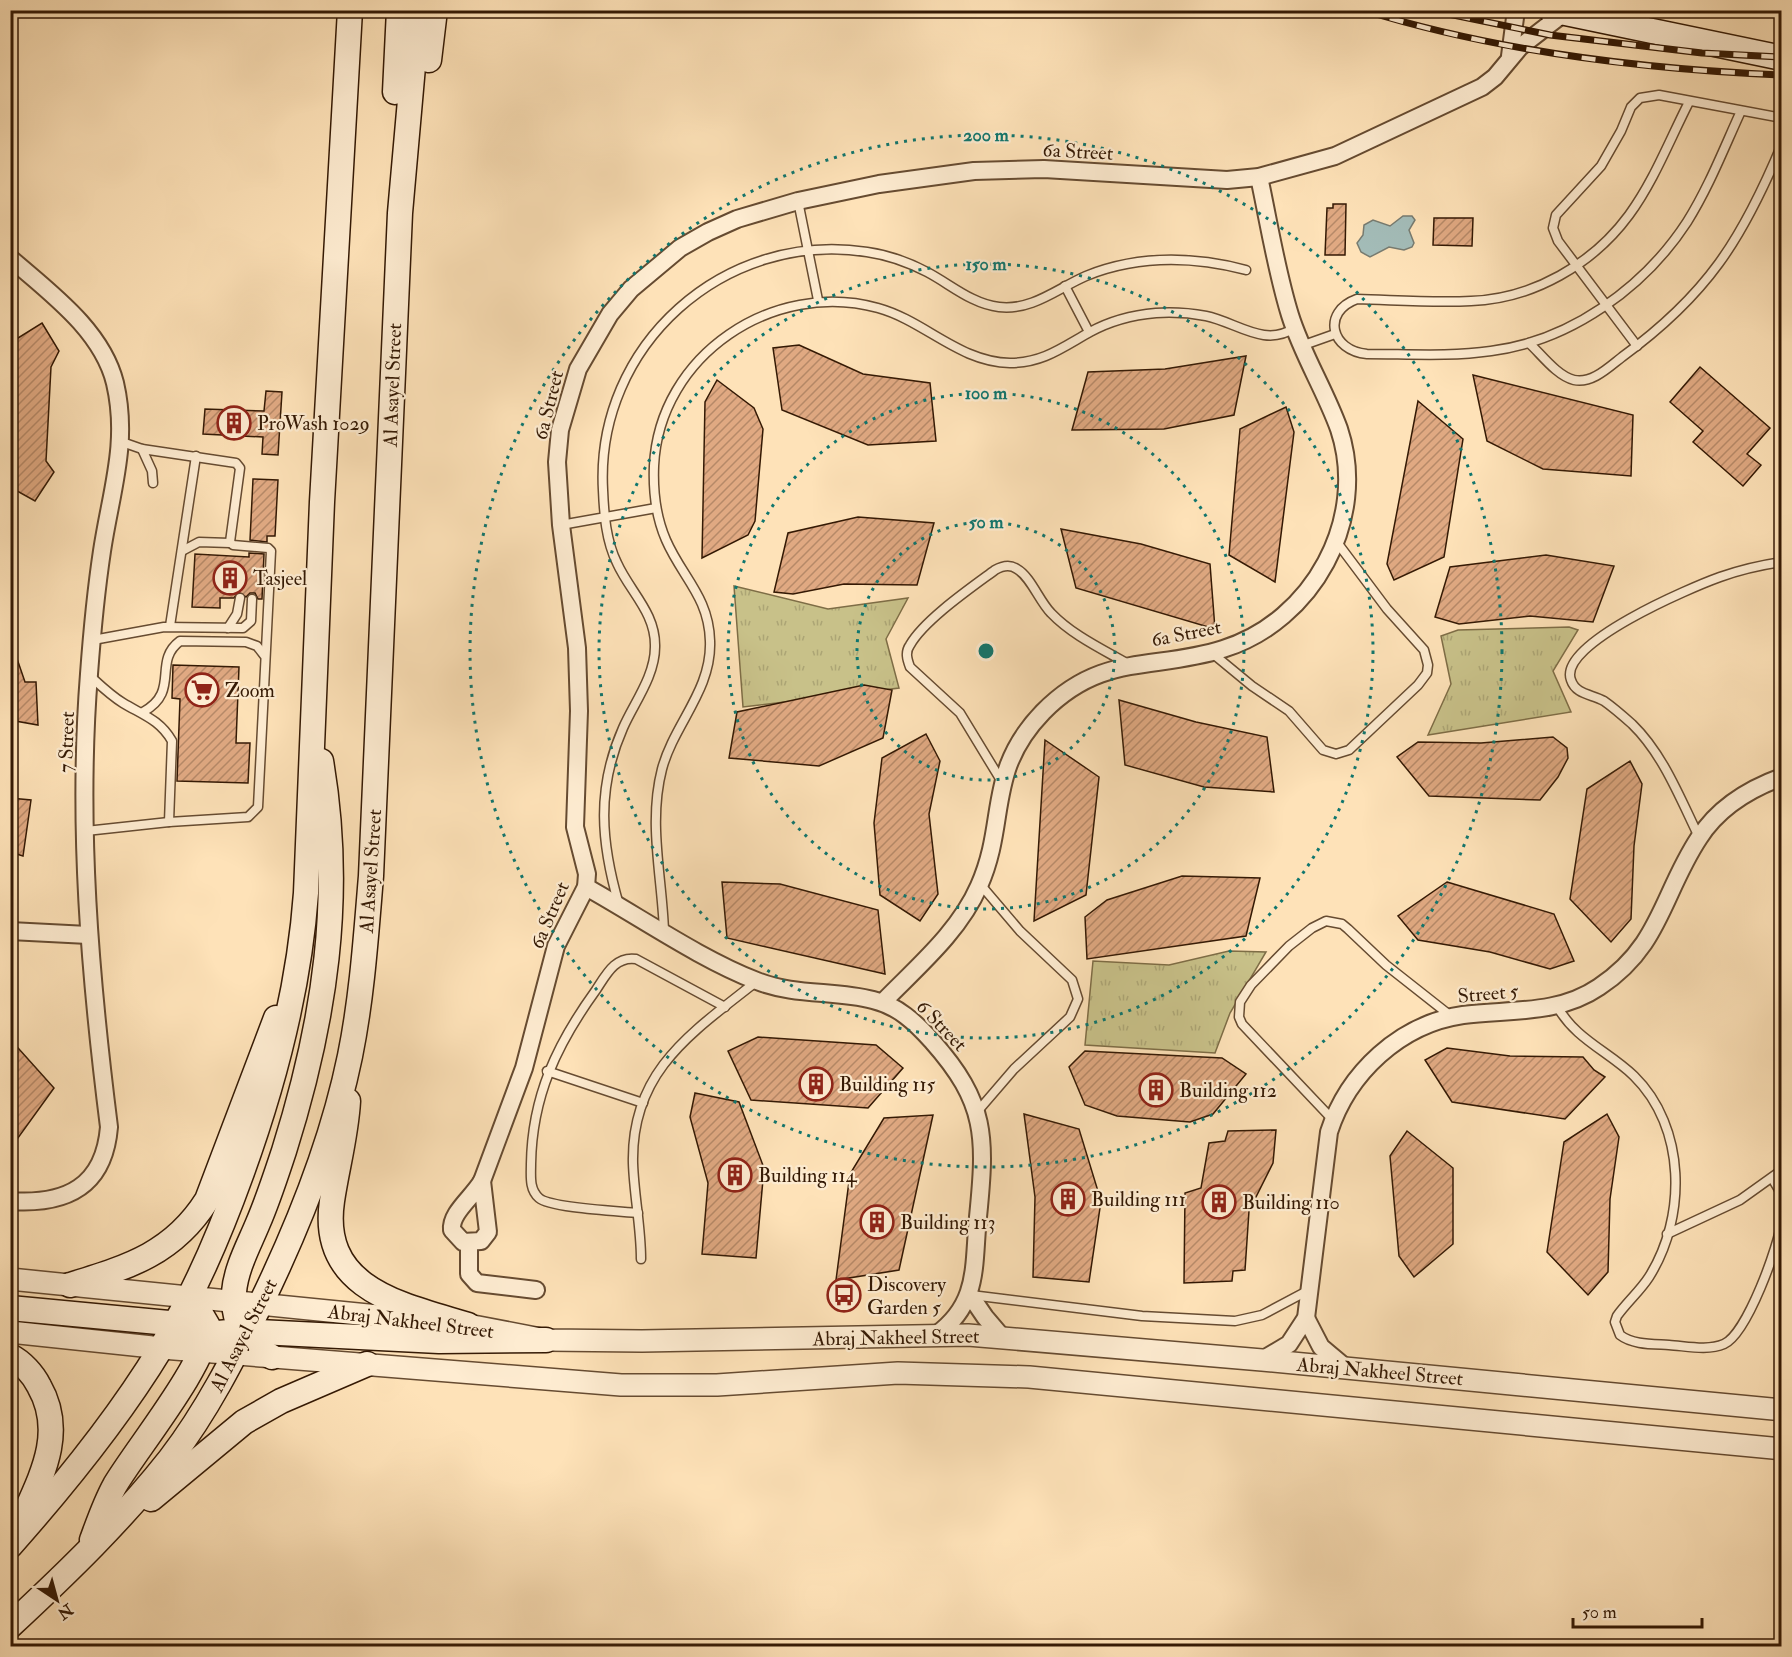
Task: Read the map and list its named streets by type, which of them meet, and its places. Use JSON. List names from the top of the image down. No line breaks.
{"streets":{"main road":["Al Asayel Street"],"street":["6a Street","7 Street","Street 5","6 Street","Abraj Nakheel Street"]},"crossings":[["6a Street","6 Street"],["Al Asayel Street","Abraj Nakheel Street"],["Street 5","Abraj Nakheel Street"],["6 Street","Abraj Nakheel Street"]],"places":{"building":["ProWash 1029","Tasjeel","Building 115","Building 112","Building 114","Building 111","Building 110","Building 113"],"supermarket":["Zoom"],"bus stop":["Discovery Garden 5"]},"scale_bar":"50 m","north":"bottom right","rings":["200 m","150 m","100 m","50 m"]}
